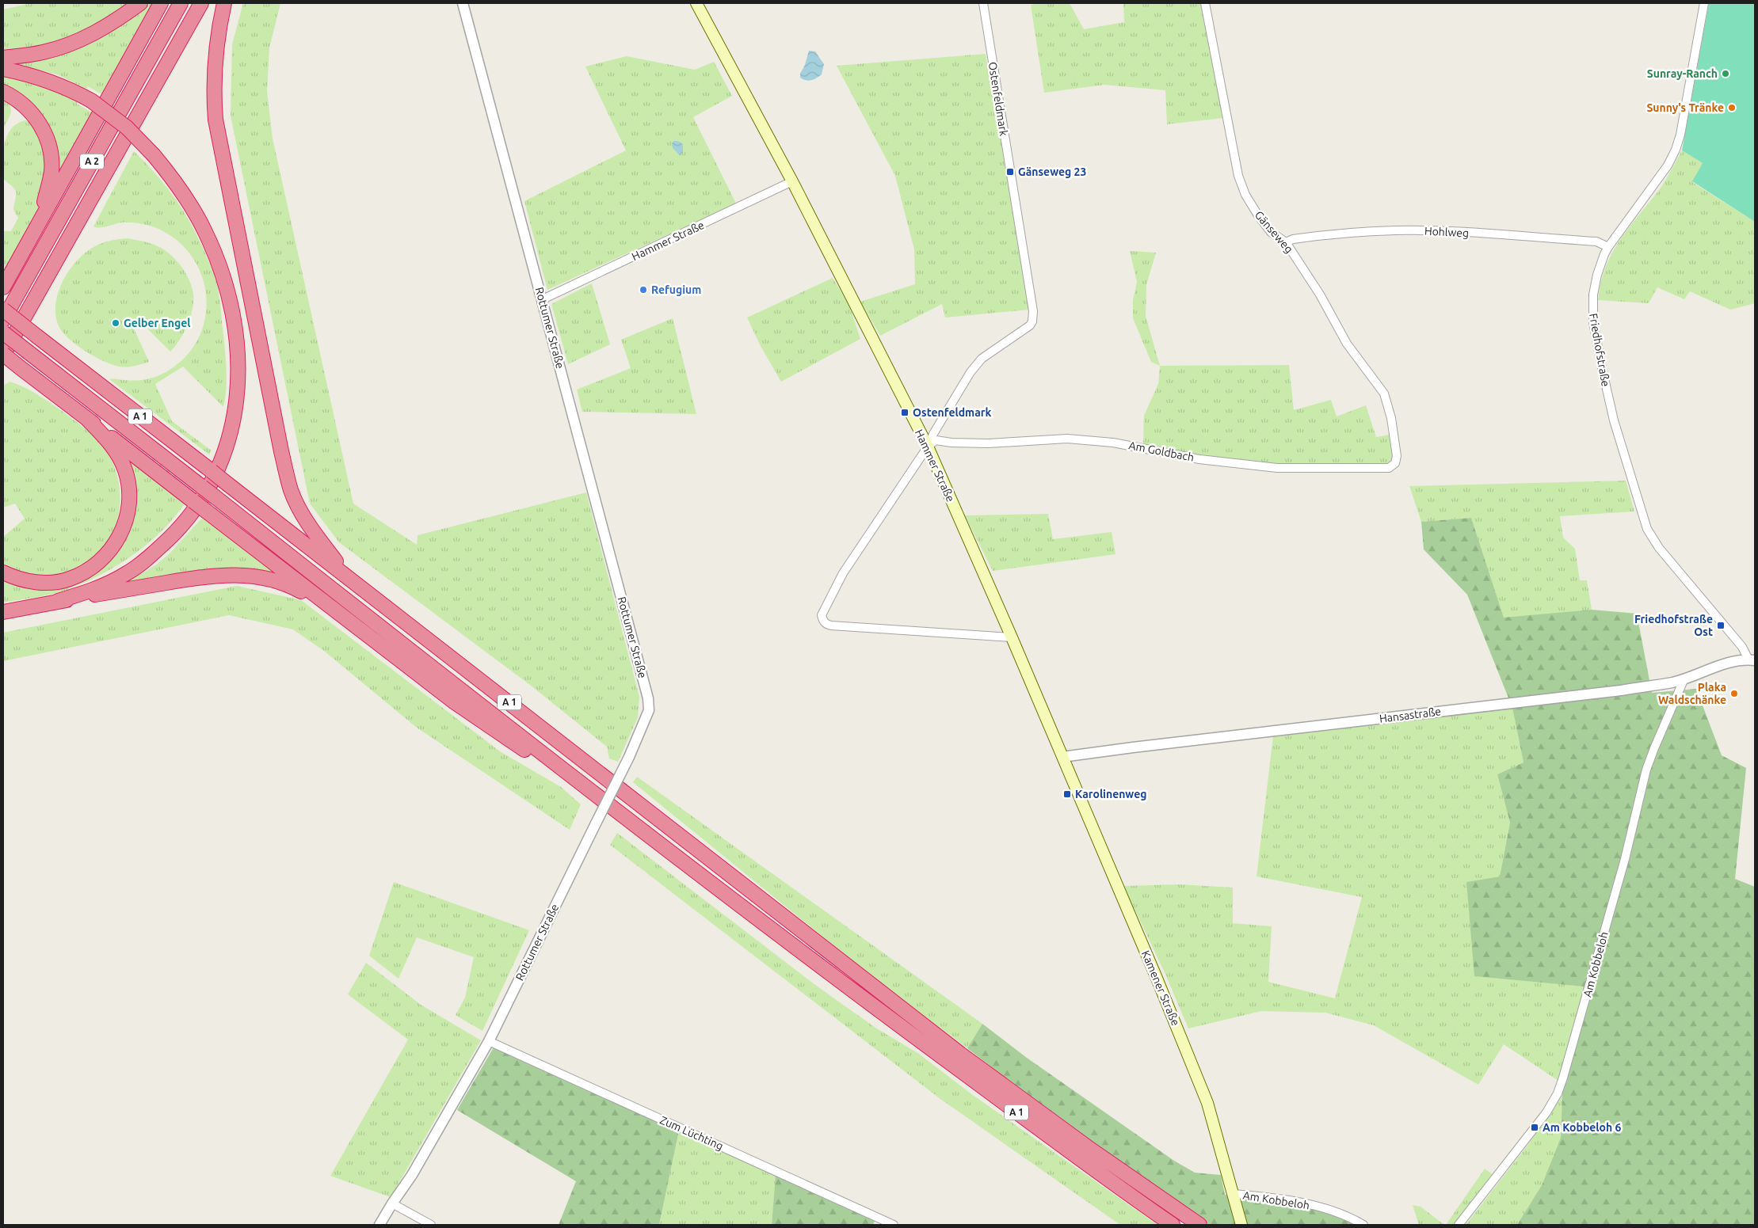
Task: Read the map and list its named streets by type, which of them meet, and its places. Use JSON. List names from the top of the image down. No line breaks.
{"streets":{"highway":["A 2","A 1"],"main road":["Hammer Straße","Kamener Straße"],"street":["Ostenfeldmark","Gänseweg","Hohlweg","Rottumer Straße","Friedhofstraße","Am Goldbach","Hansastraße","Am Kobbeloh","Zum Lüchting"]},"crossings":[["Ostenfeldmark","Hammer Straße"],["Ostenfeldmark","Am Goldbach"],["Gänseweg","Hohlweg"],["Gänseweg","Am Goldbach"],["Hohlweg","Friedhofstraße"],["Hammer Straße","Rottumer Straße"],["Hammer Straße","Am Goldbach"],["Hammer Straße","Hansastraße"],["Hammer Straße","Kamener Straße"],["Rottumer Straße","Zum Lüchting"],["Friedhofstraße","Hansastraße"],["Hansastraße","Am Kobbeloh"],["Hansastraße","Kamener Straße"],["Am Kobbeloh","Kamener Straße"]],"places":{"other":["Sunray-Ranch","Sunny's Tränke","Refugium","Gelber Engel","Plaka Waldschänke"],"transit":["Gänseweg 23","Ostenfeldmark","Friedhofstraße Ost","Karolinenweg","Am Kobbeloh 6"]}}
